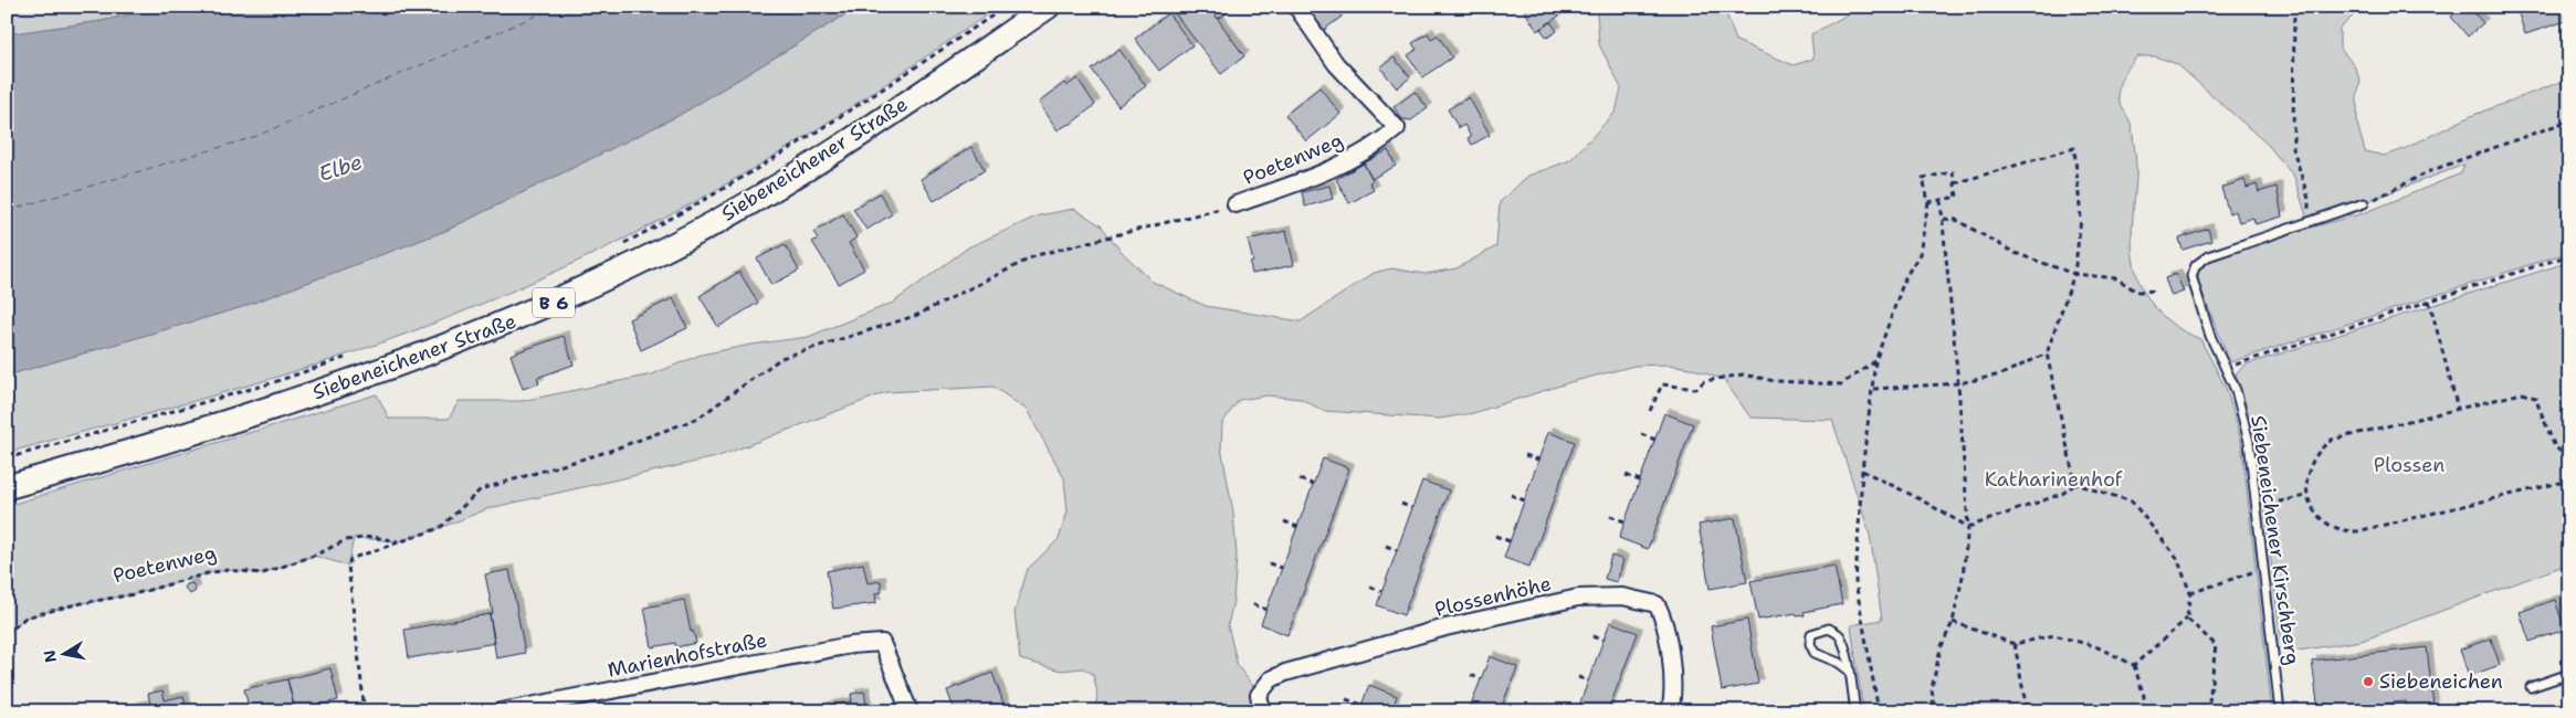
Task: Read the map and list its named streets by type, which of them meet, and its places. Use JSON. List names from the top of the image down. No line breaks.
{"streets":{"main road":["Siebeneichener Straße","B 6"],"street":["Poetenweg","Plossenhöhe","Marienhofstraße"],"lane":["Siebeneichener Kirschberg"]},"water":["Elbe"],"parks":["Plossen","Katharinenhof"],"places":["Siebeneichen"],"north":"left"}
